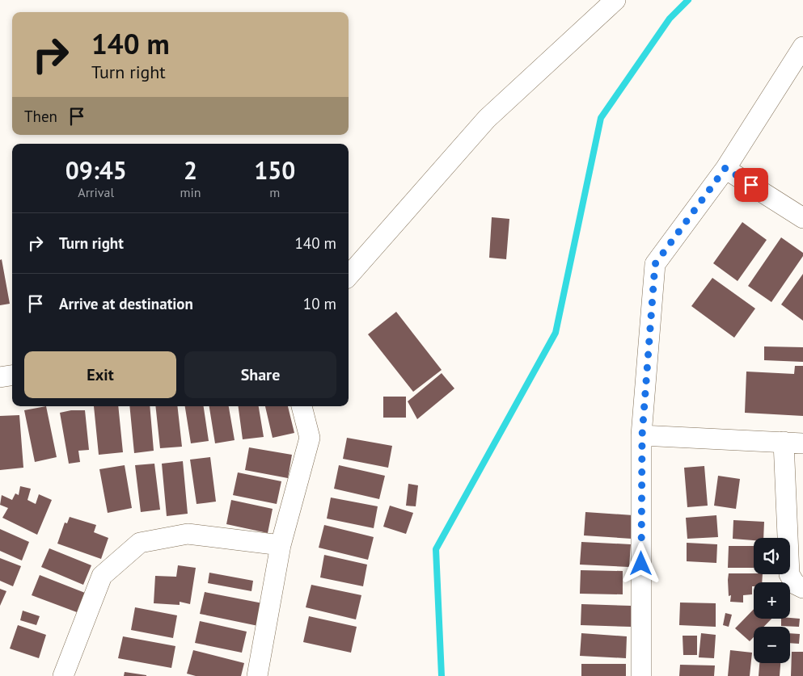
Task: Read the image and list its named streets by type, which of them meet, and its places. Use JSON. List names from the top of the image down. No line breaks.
{"page":{"turn":["140 m","Turn right"],"then":"Then","eta":["09:45","Arrival","2","min","150","m"],"list":[{"name":"Turn right","value":"140 m"},{"name":"Arrive at destination","value":"10 m"}],"buttons":["Exit","Share"],"map_buttons":["+","−"]}}
